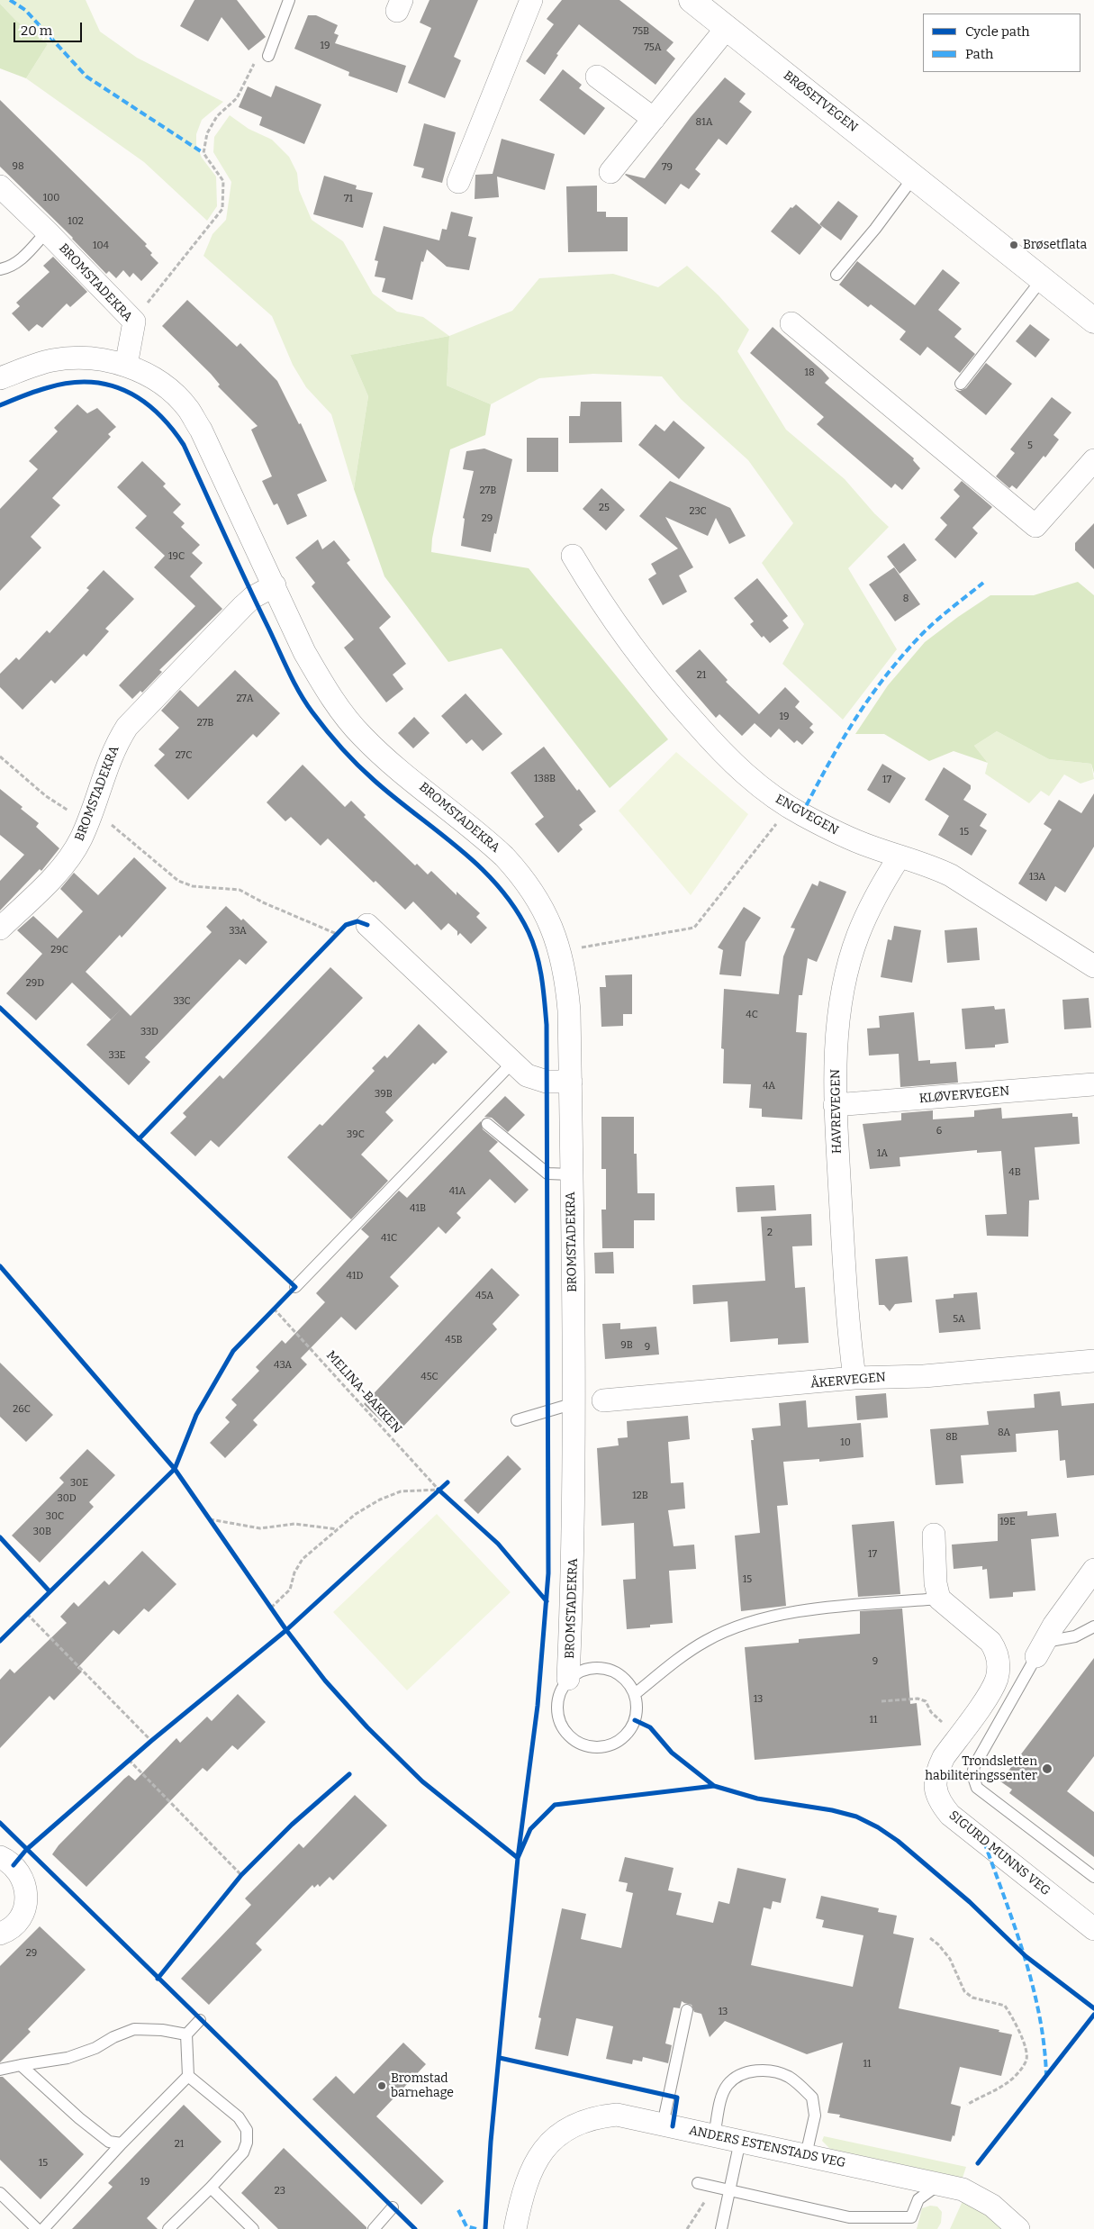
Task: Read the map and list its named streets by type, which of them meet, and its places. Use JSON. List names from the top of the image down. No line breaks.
{"streets":{"street":["BRØSETVEGEN","BROMSTADEKRA","ENGVEGEN","KLØVERVEGEN","HAVREVEGEN","ÅKERVEGEN","SIGURD MUNNS VEG","ANDERS ESTENSTADS VEG"],"path":["MELINA-BAKKEN"]},"crossings":[["ENGVEGEN","HAVREVEGEN"],["KLØVERVEGEN","HAVREVEGEN"],["HAVREVEGEN","ÅKERVEGEN"]],"places":["Brøsetflata","Trondsletten habiliteringssenter","Bromstad barnehage"],"house_numbers":["75B","19","75A","81A","98","79","100","71","102","104","18","5","27B","25","23C","29","19C","8","21","27A","19","27B","27C","138B","17","15","13A","33A","29C","29D","33C","4C","33D","33E","4A","39B","6","39C","1A","4B","41A","41B","2","41C","41D","45A","5A","45B","9B","9","43A","45C","26C","8A","8B","10","30E","12B","30D","30C","19E","30B","17","15","9","13","11","29","13","11","21","15","19","23"],"legend":["Cycle path","Path"],"scale_bar":"20 m"}
